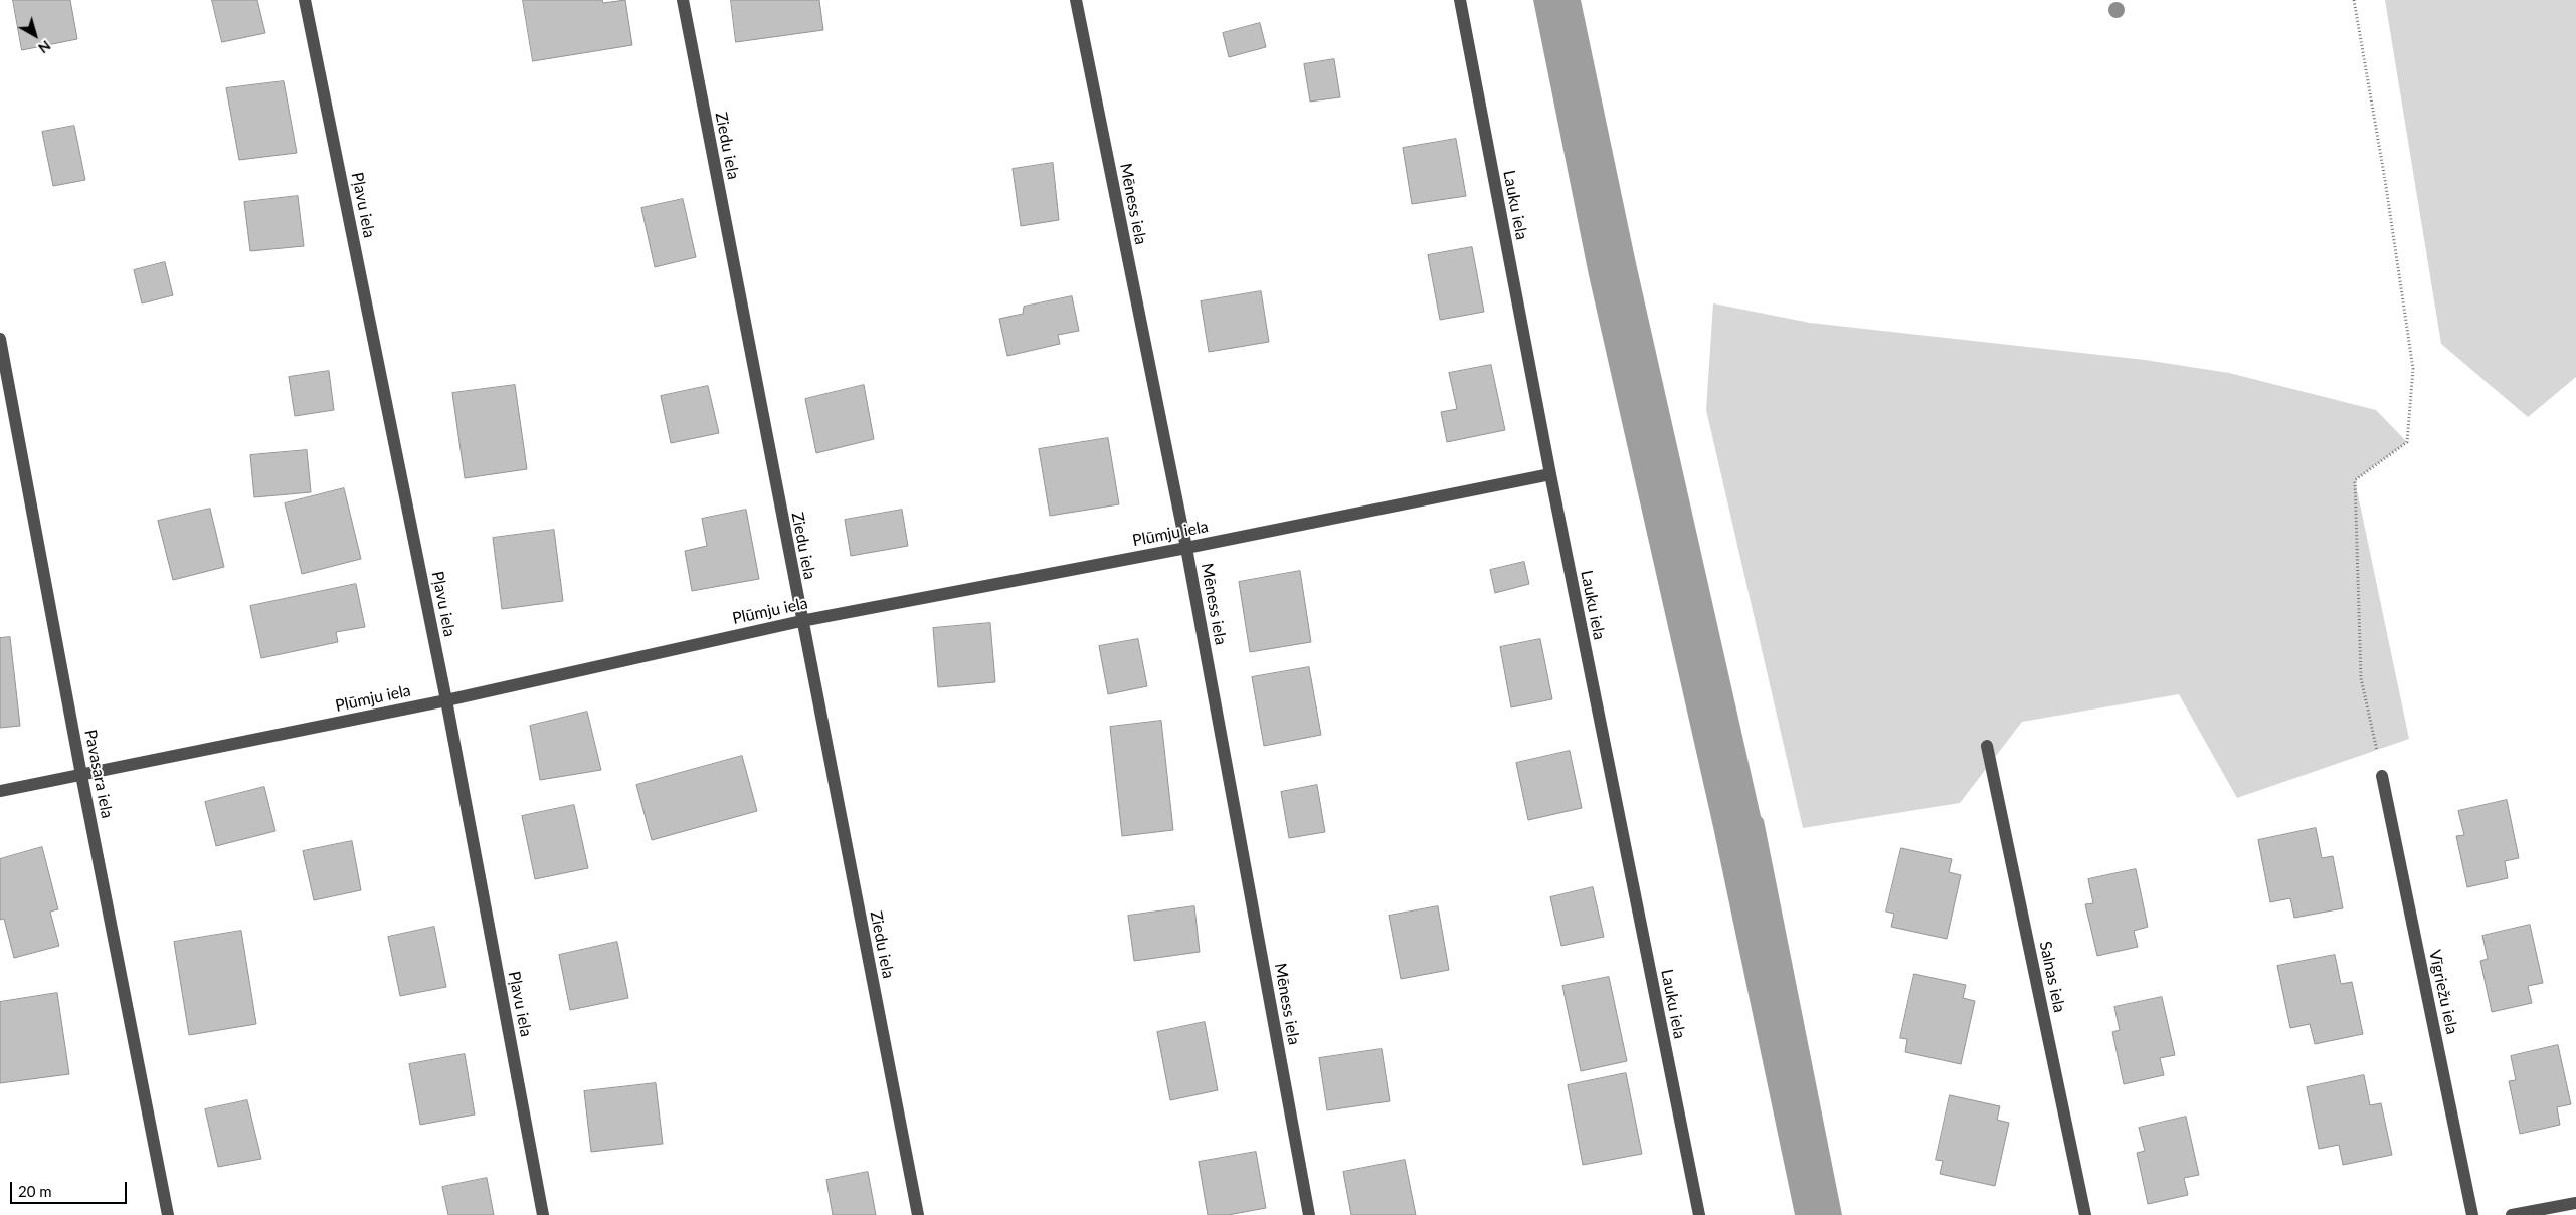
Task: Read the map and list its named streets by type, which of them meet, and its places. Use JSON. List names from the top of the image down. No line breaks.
{"streets":{"street":["Ziedu iela","Mēness iela","Pļavu iela","Lauku iela","Plūmju iela","Pavasara iela","Salnas iela","Vīgriežu iela"]},"crossings":[["Ziedu iela","Plūmju iela"],["Mēness iela","Plūmju iela"],["Pļavu iela","Plūmju iela"],["Lauku iela","Plūmju iela"],["Plūmju iela","Pavasara iela"]],"scale_bar":"20 m","north":"bottom right"}
